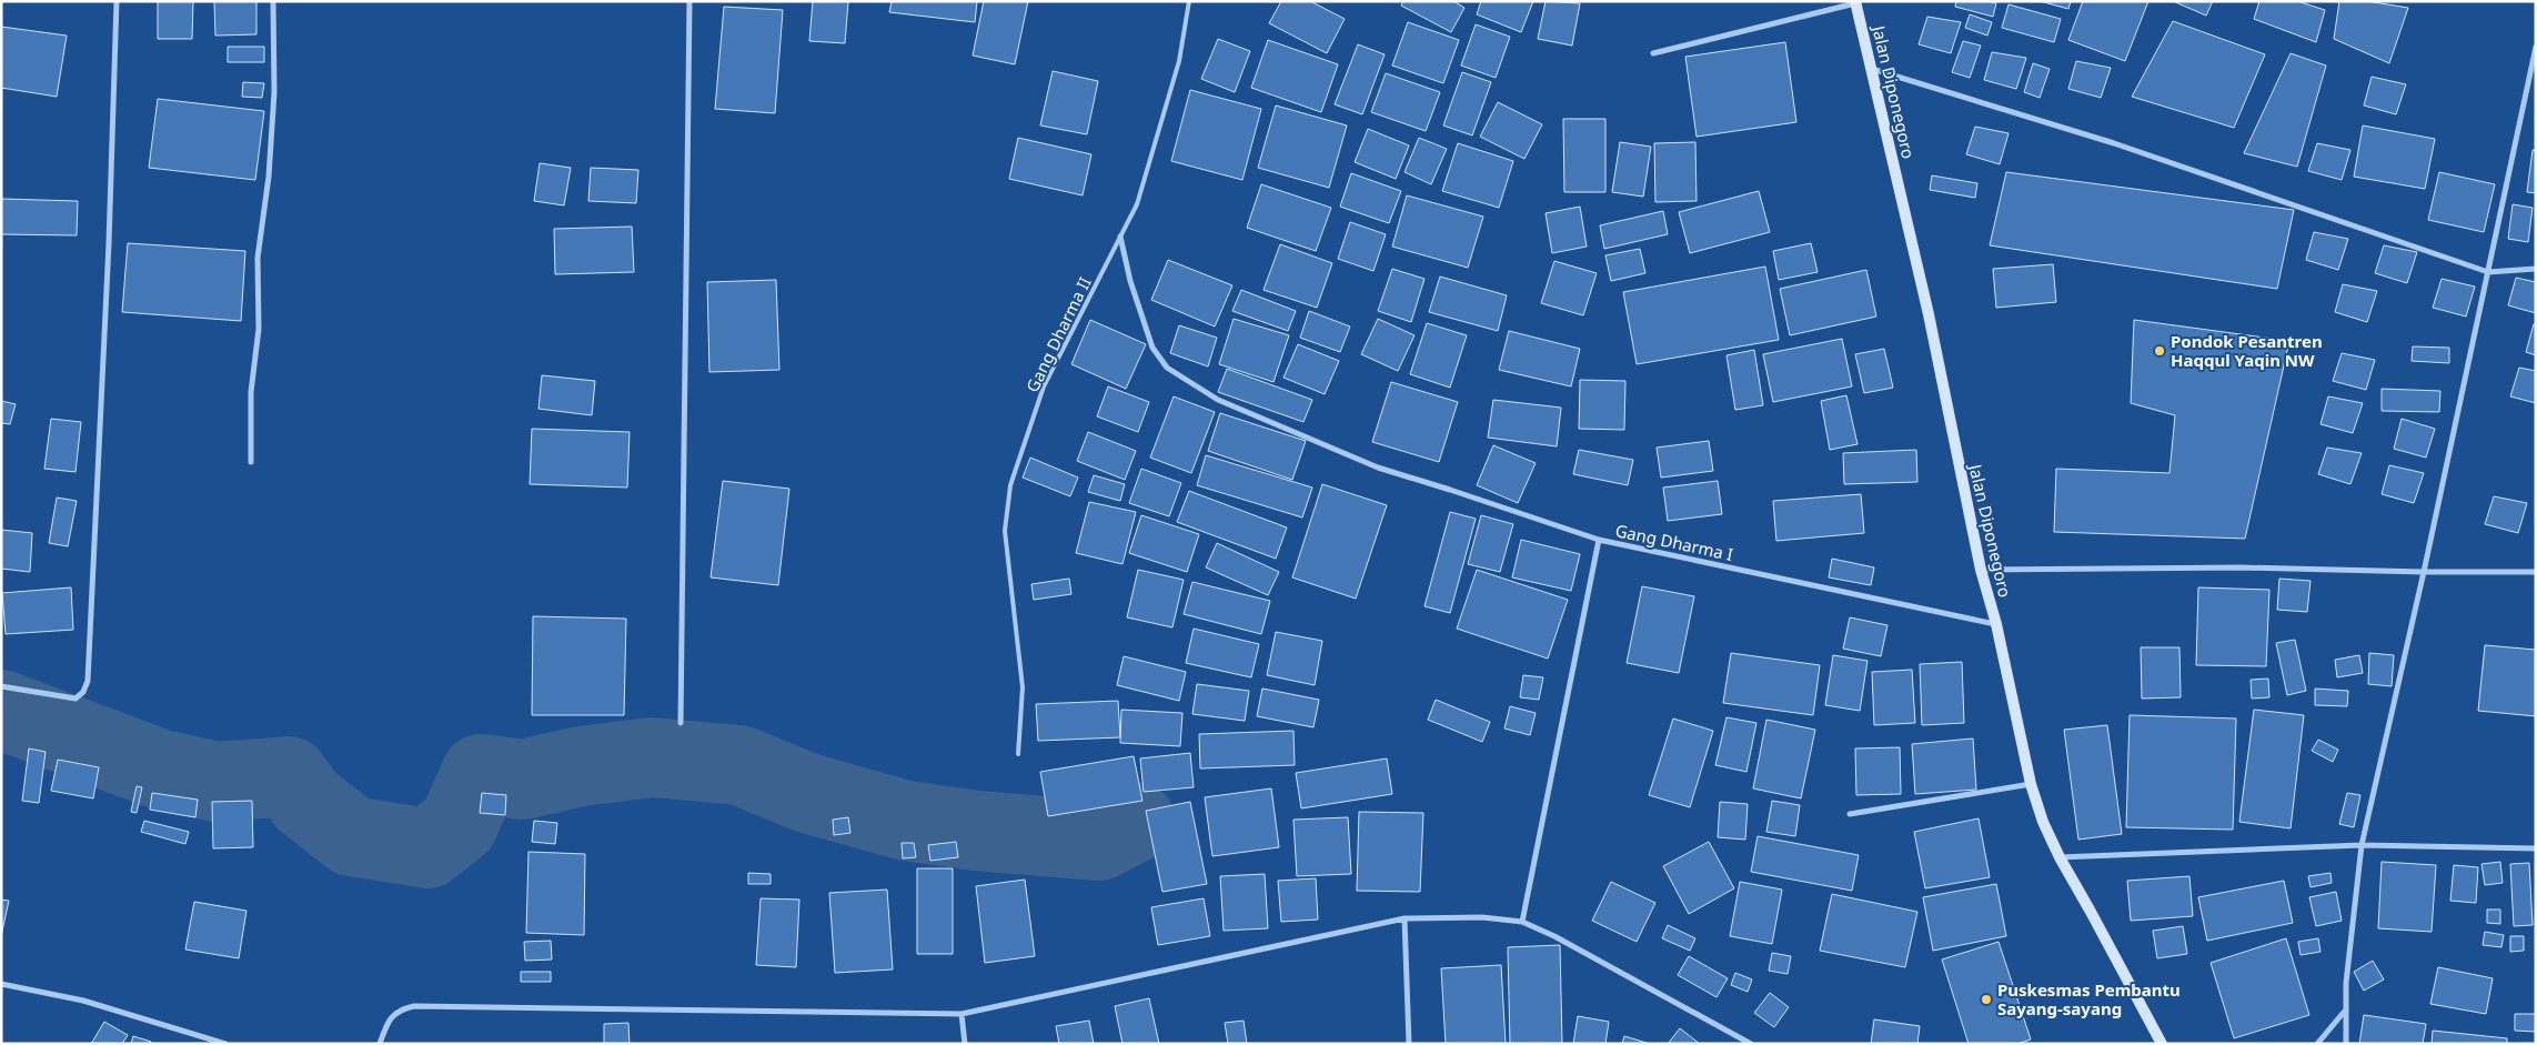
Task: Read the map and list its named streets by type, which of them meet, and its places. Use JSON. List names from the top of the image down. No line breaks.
{"streets":{"main road":["Jalan Diponegoro"],"street":["Gang Dharma I"],"lane":["Gang Dharma II"]},"crossings":[["Jalan Diponegoro","Gang Dharma I"]],"places":["Pondok Pesantren Haqqul Yaqin NW","Puskesmas Pembantu Sayang-sayang"]}
